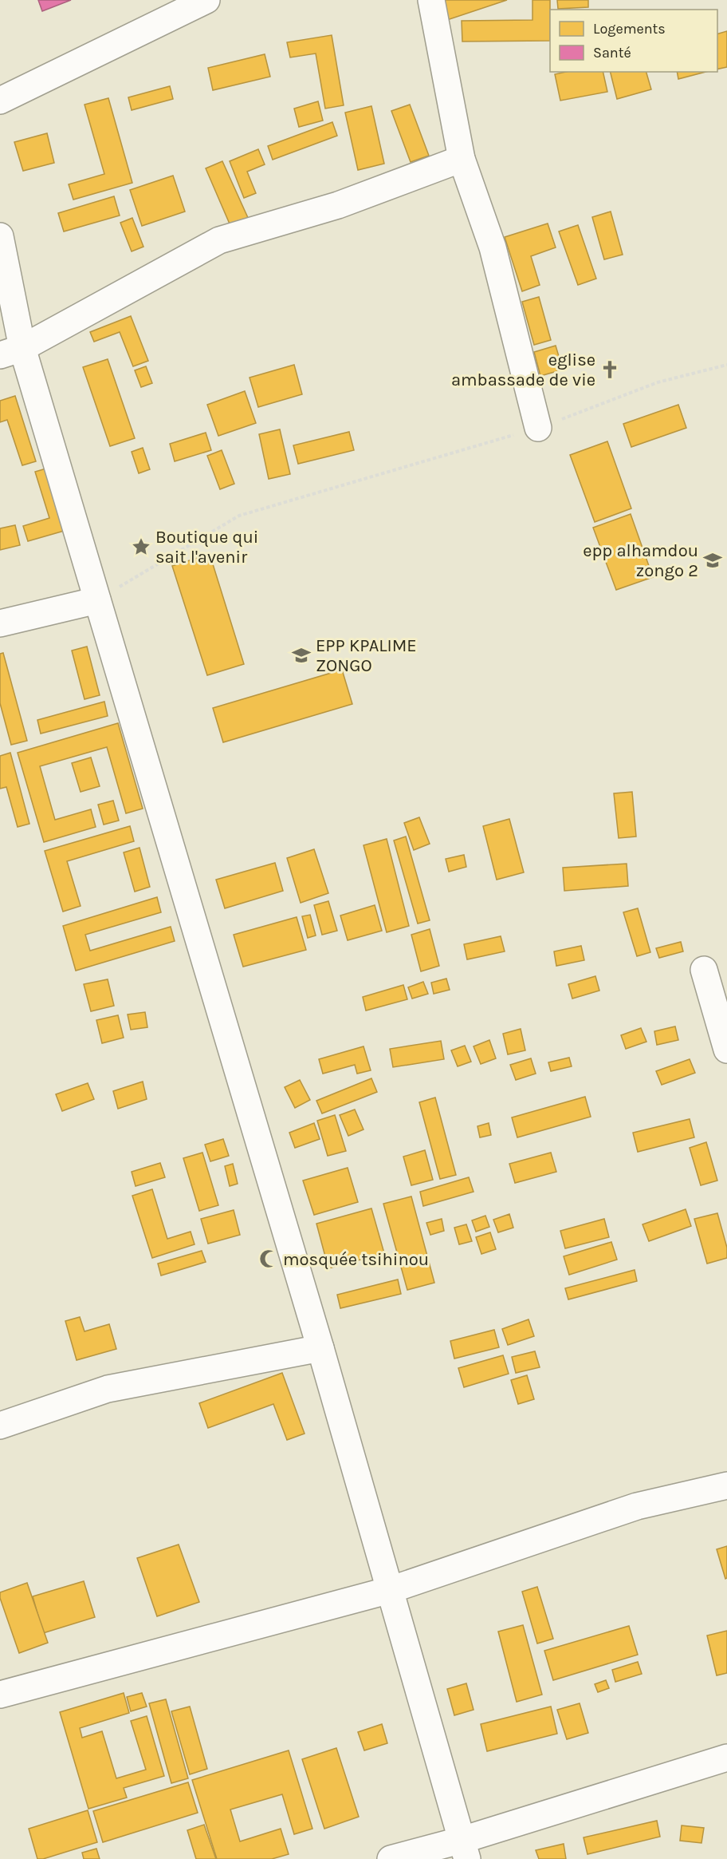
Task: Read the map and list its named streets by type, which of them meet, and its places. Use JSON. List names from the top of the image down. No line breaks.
{"places":{"church":["eglise ambassade de vie"],"place":["Boutique qui sait l'avenir"],"school or university":["epp alhamdou zongo 2","EPP KPALIME ZONGO"],"mosque":["mosquée tsihinou"]},"legend":["Logements","Santé"]}
